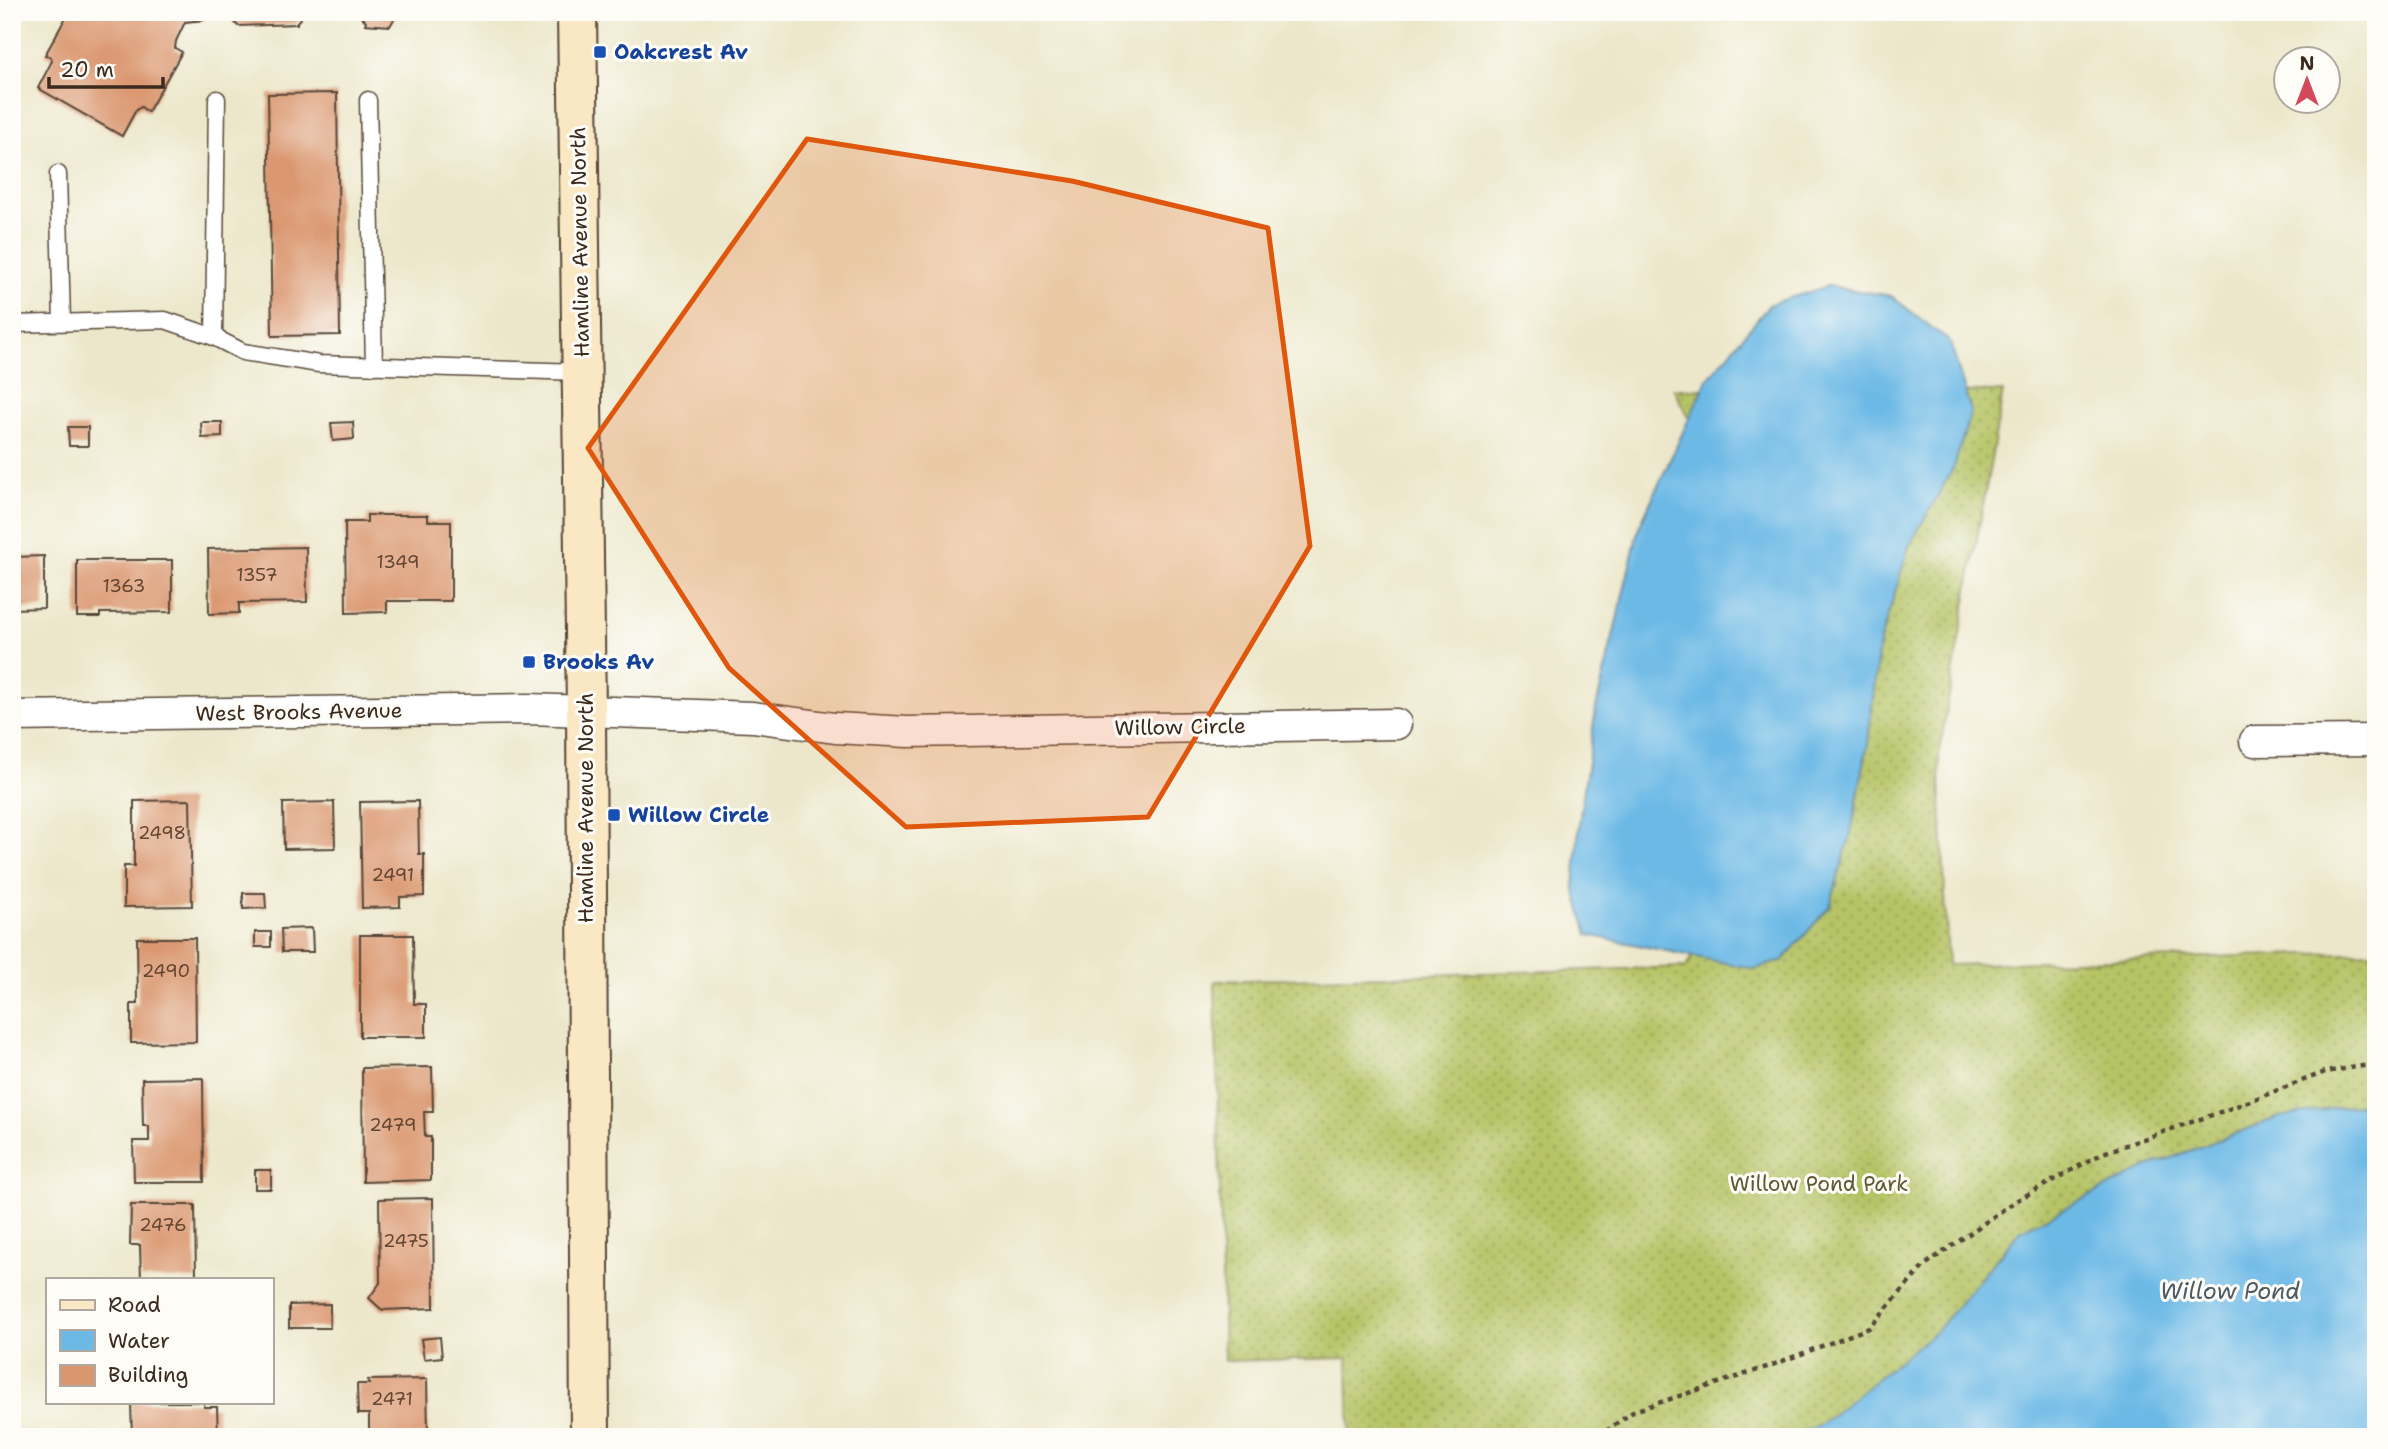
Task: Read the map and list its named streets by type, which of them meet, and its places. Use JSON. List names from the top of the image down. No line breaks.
{"streets":{"street":["Hamline Avenue North","West Brooks Avenue","Willow Circle"]},"crossings":[["Hamline Avenue North","West Brooks Avenue"],["Hamline Avenue North","Willow Circle"],["West Brooks Avenue","Willow Circle"]],"water":["Willow Pond"],"parks":["Willow Pond Park"],"places":{"transit":["Oakcrest Av","Brooks Av","Willow Circle"]},"house_numbers":["1349","1357","1363","2498","2491","2490","2479","2476","2475","2471"],"legend":["Road","Water","Building"],"scale_bar":"20 m","north":"top"}
